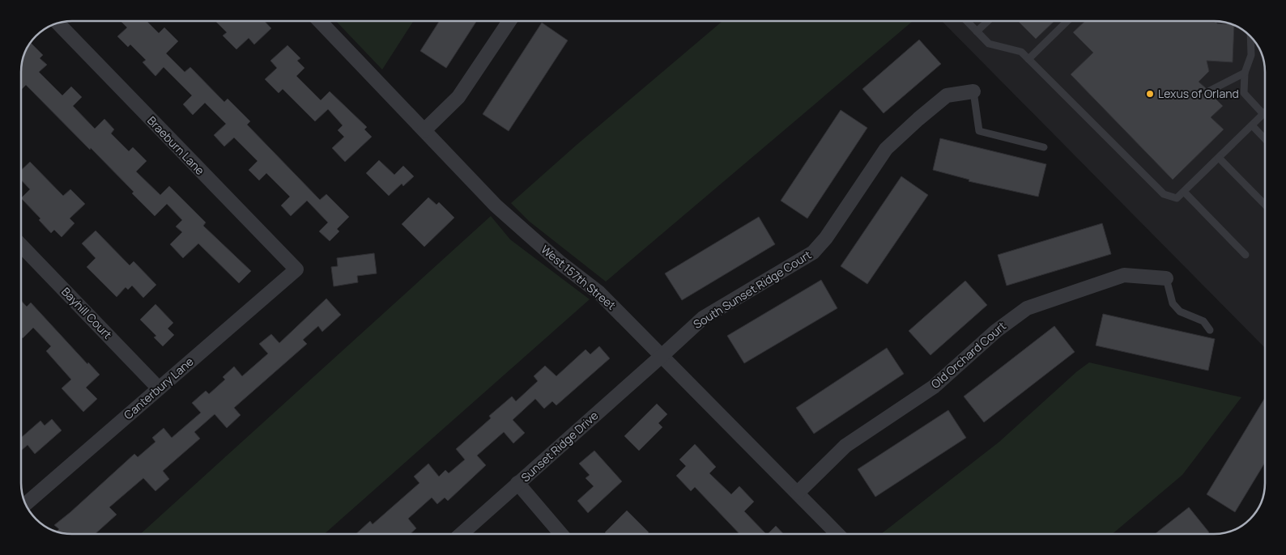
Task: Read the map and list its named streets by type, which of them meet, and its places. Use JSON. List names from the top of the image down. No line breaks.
{"streets":{"street":["Braeburn Lane","West 157th Street","South Sunset Ridge Court","Bayhill Court","Old Orchard Court","Canterbury Lane","Sunset Ridge Drive"]},"crossings":[["Braeburn Lane","Canterbury Lane"],["West 157th Street","South Sunset Ridge Court"],["West 157th Street","Old Orchard Court"],["West 157th Street","Sunset Ridge Drive"],["South Sunset Ridge Court","Sunset Ridge Drive"],["Bayhill Court","Canterbury Lane"]],"places":["Lexus of Orland"]}
